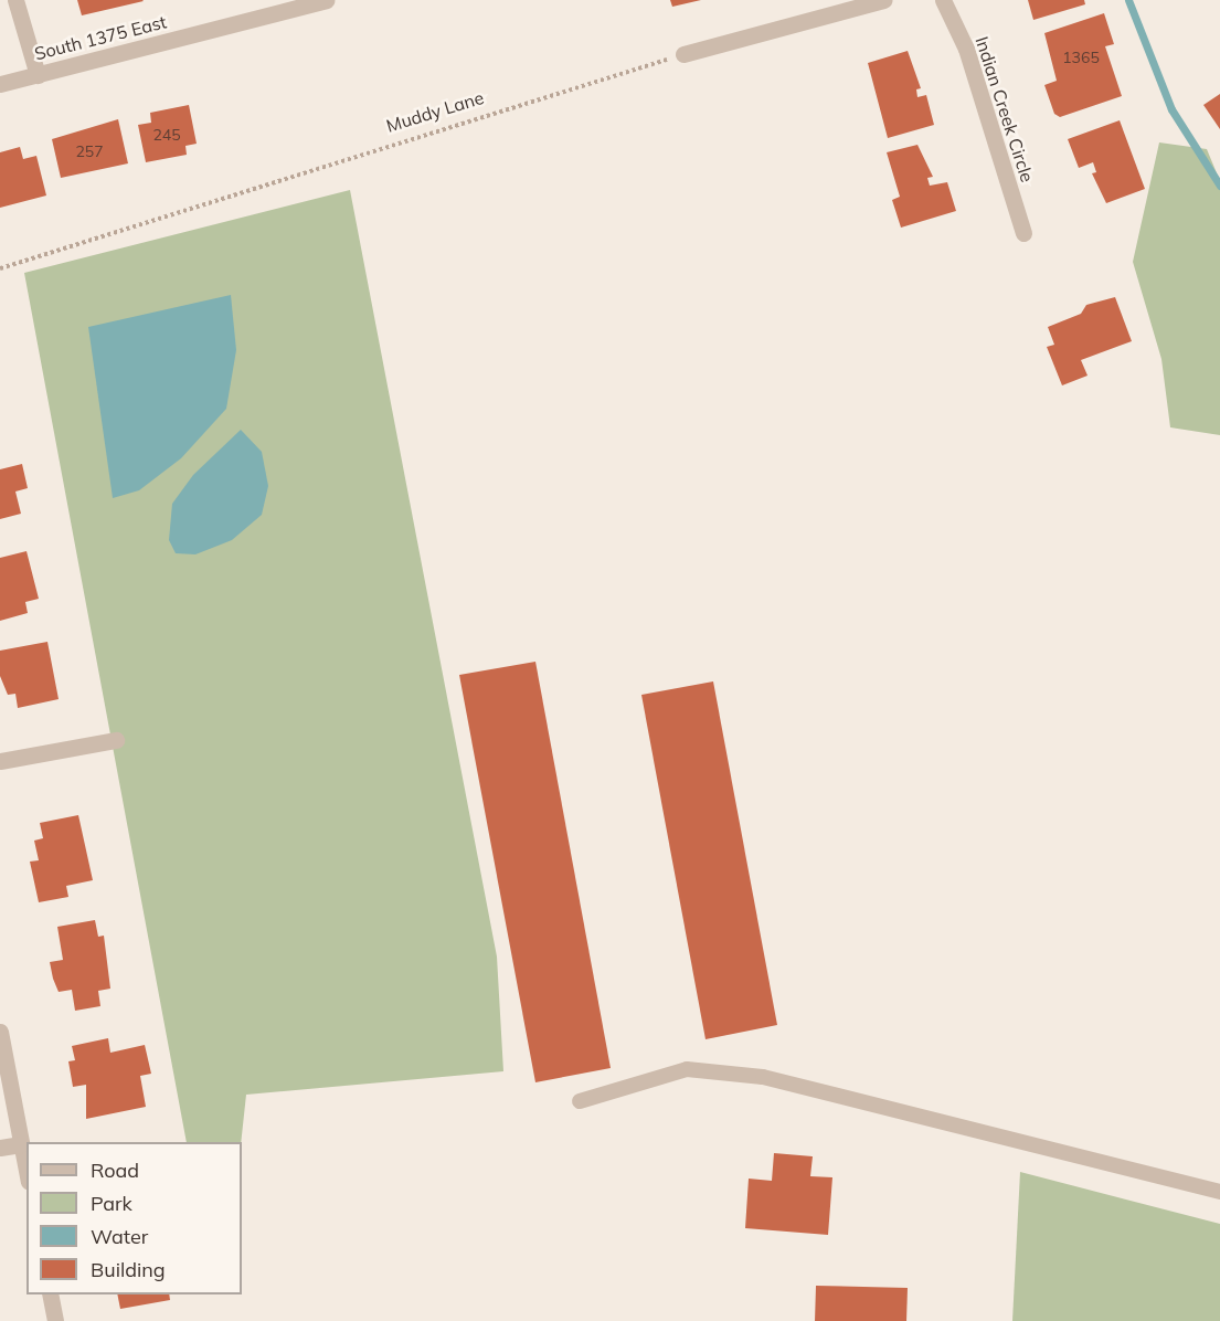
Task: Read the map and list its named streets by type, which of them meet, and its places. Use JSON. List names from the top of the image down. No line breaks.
{"streets":{"street":["South 1375 East","Indian Creek Circle"],"path":["Muddy Lane"]},"house_numbers":["1365","245","257"],"legend":["Road","Park","Water","Building"]}
